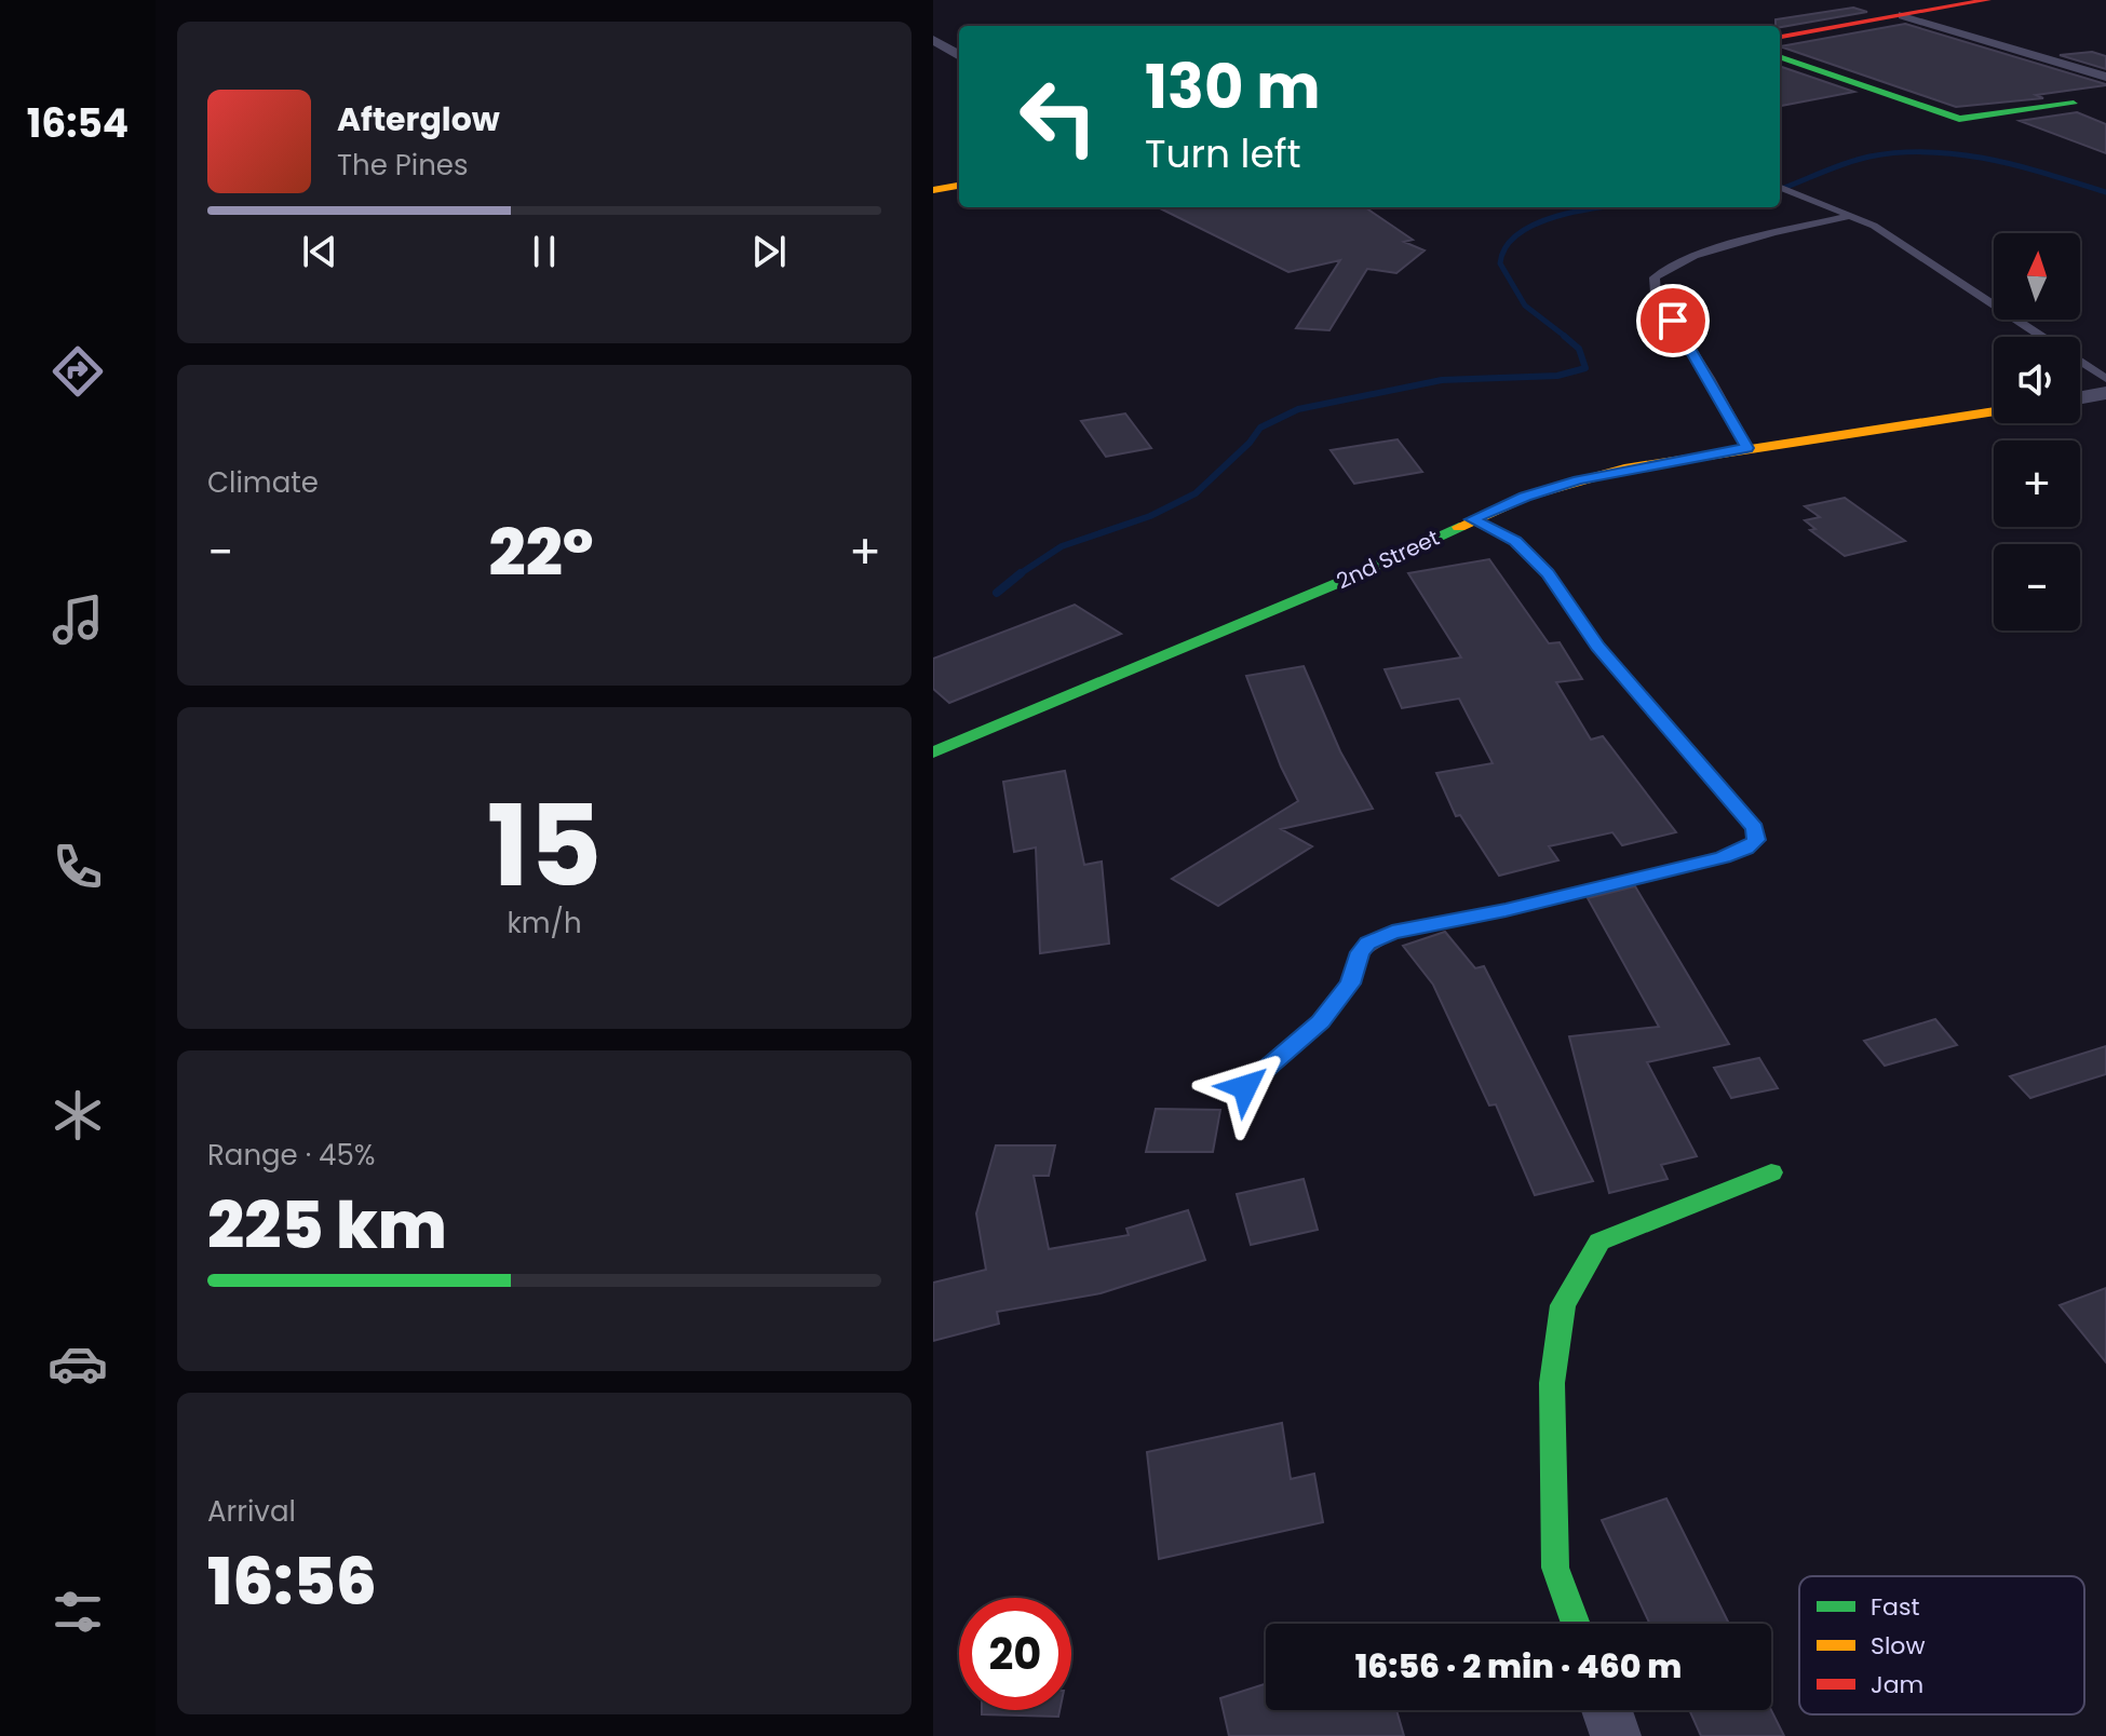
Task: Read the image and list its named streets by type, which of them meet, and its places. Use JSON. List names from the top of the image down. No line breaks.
{"streets":{"street":["2nd Street"]},"legend":["Fast","Slow","Jam"],"north":"top","page":{"tabs":"16:54","turn":["130 m","Turn left"],"song":["Afterglow","The Pines"],"map_buttons":["+","−"],"tile":["Climate",["15","km/h"],["Range · 45%","225 km"],["Arrival","16:56"]],"heat":["−","22°","+"],"limit":"20","trip":"16:56 · 2 min · 460 m"}}
